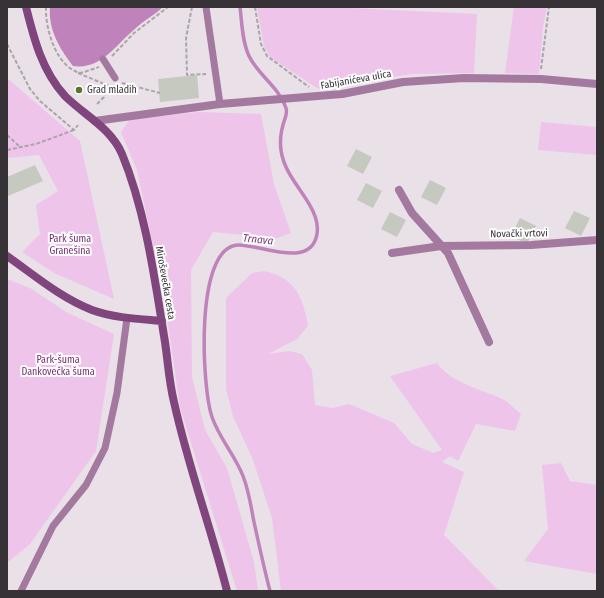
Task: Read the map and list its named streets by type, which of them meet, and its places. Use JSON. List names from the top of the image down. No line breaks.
{"streets":{"main road":["Miroševečka cesta"],"street":["Fabijanićeva ulica","Novački vrtovi"]},"crossings":[["Fabijanićeva ulica","Miroševečka cesta"]],"water":["Trnava"],"parks":["Park šuma Granešina","Park-šuma Dankovečka šuma"],"places":["Grad mladih"]}
